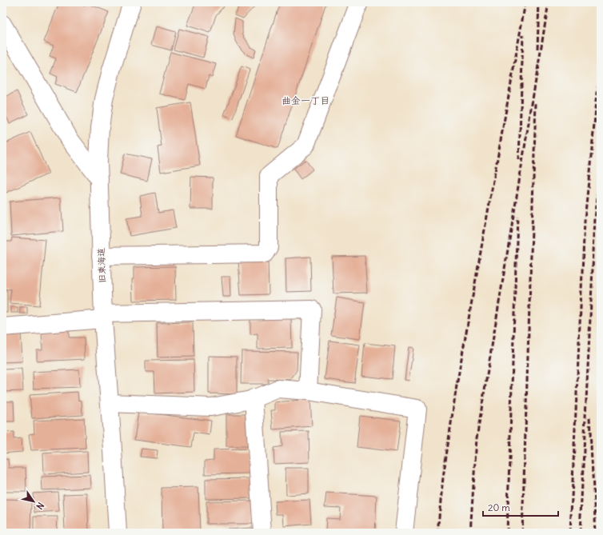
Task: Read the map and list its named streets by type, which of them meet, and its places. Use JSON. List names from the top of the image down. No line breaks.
{"streets":{"street":["旧東海道"]},"districts":["曲金一丁目"],"scale_bar":"20 m","north":"bottom right"}
